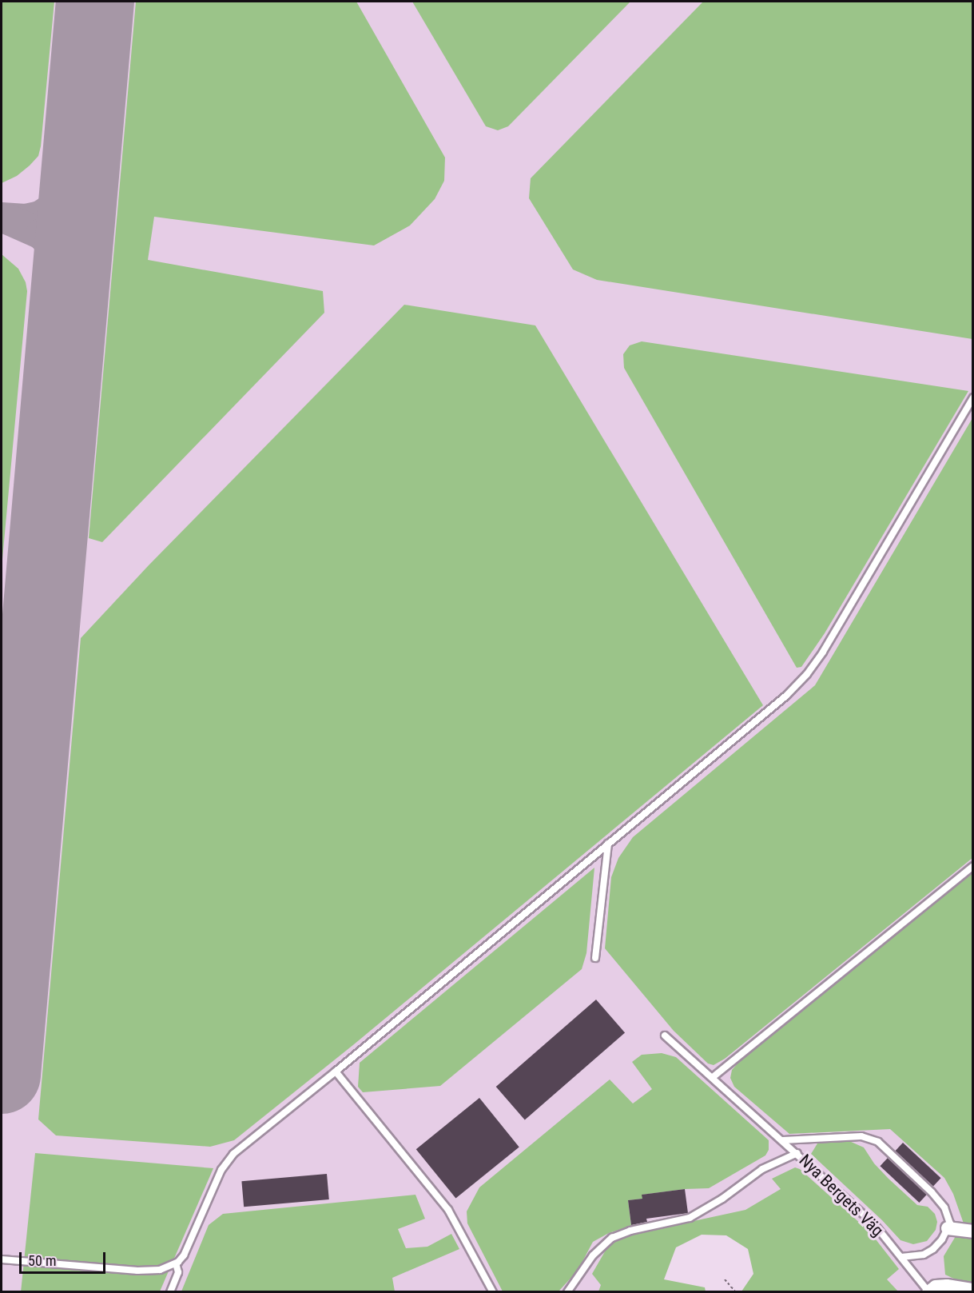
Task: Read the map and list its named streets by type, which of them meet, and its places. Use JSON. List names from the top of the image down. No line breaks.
{"streets":{"street":["Nya Bergets Väg"]},"scale_bar":"50 m"}
